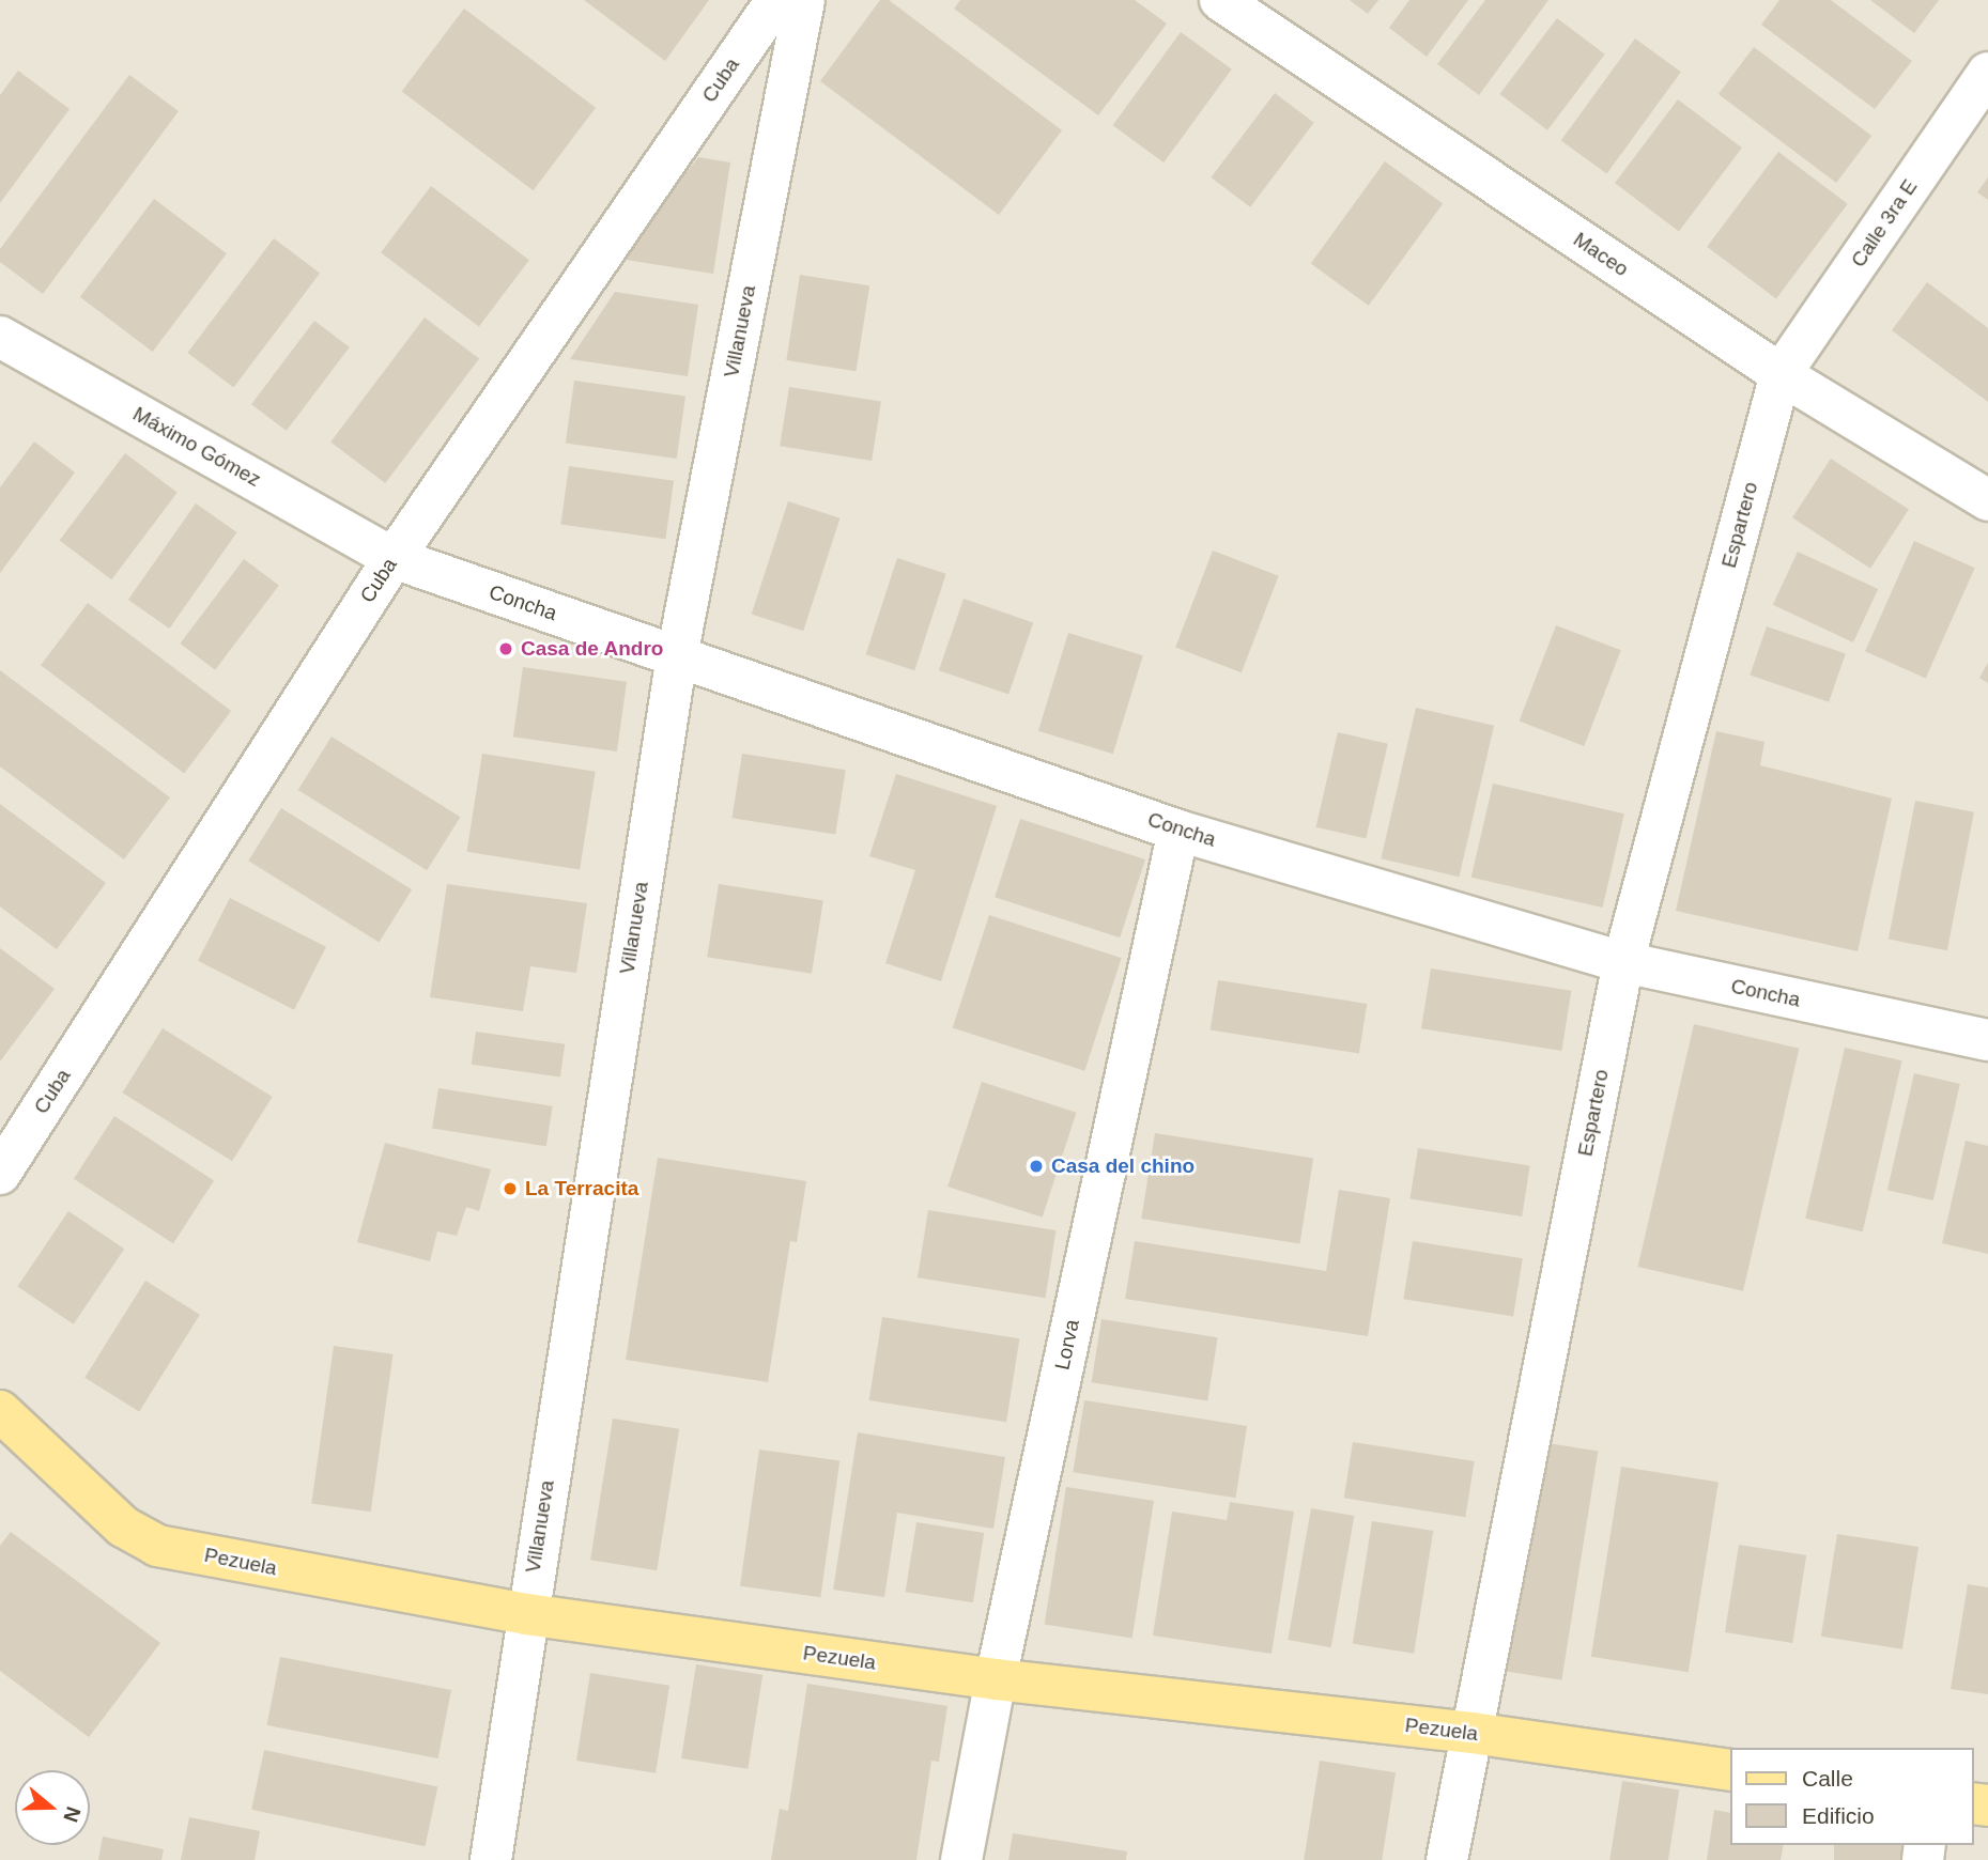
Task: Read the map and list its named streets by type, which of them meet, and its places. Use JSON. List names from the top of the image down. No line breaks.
{"streets":{"main road":["Pezuela"],"street":["Cuba","Calle 3ra E","Maceo","Villanueva","Máximo Gómez","Espartero","Concha","Lorva"]},"crossings":[["Cuba","Máximo Gómez"],["Cuba","Concha"],["Calle 3ra E","Maceo"],["Calle 3ra E","Espartero"],["Maceo","Espartero"],["Villanueva","Concha"],["Villanueva","Pezuela"],["Máximo Gómez","Concha"],["Espartero","Concha"],["Espartero","Pezuela"],["Concha","Lorva"],["Lorva","Pezuela"]],"places":["Casa de Andro","Casa del chino","La Terracita"],"legend":["Calle","Edificio"],"north":"right"}
